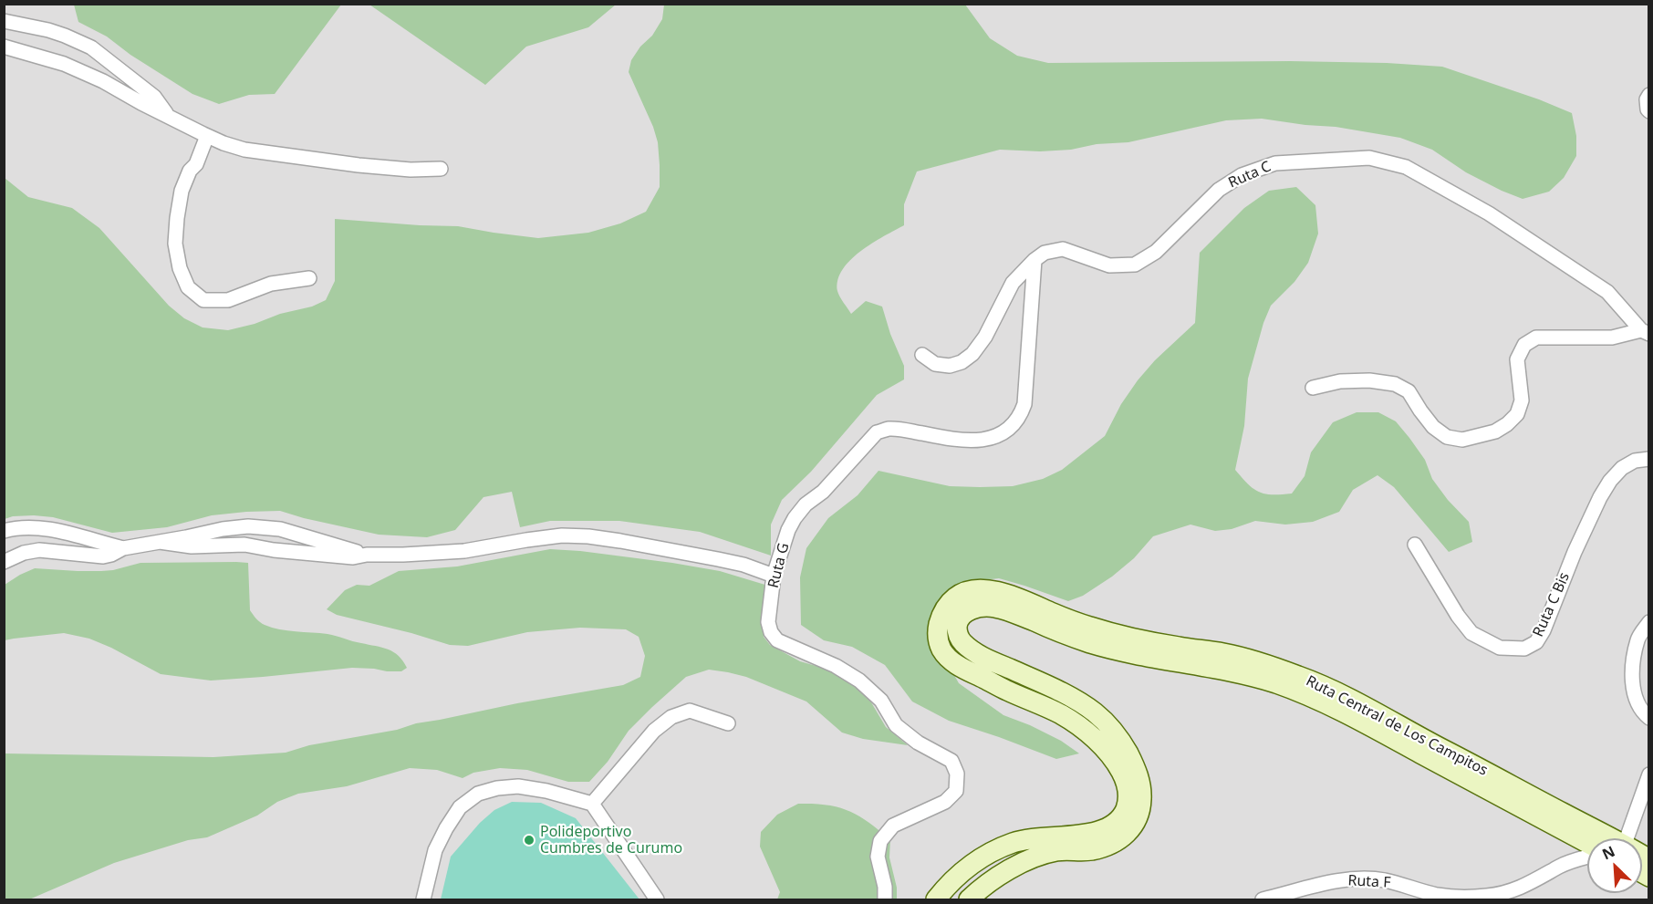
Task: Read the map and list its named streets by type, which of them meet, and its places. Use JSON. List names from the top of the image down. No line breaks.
{"streets":{"main road":["Ruta Central de Los Campitos"],"street":["Ruta C","Ruta G","Ruta C Bis","Ruta F"]},"crossings":[["Ruta C","Ruta G"]],"places":["Polideportivo Cumbres de Curumo"],"north":"top left"}
